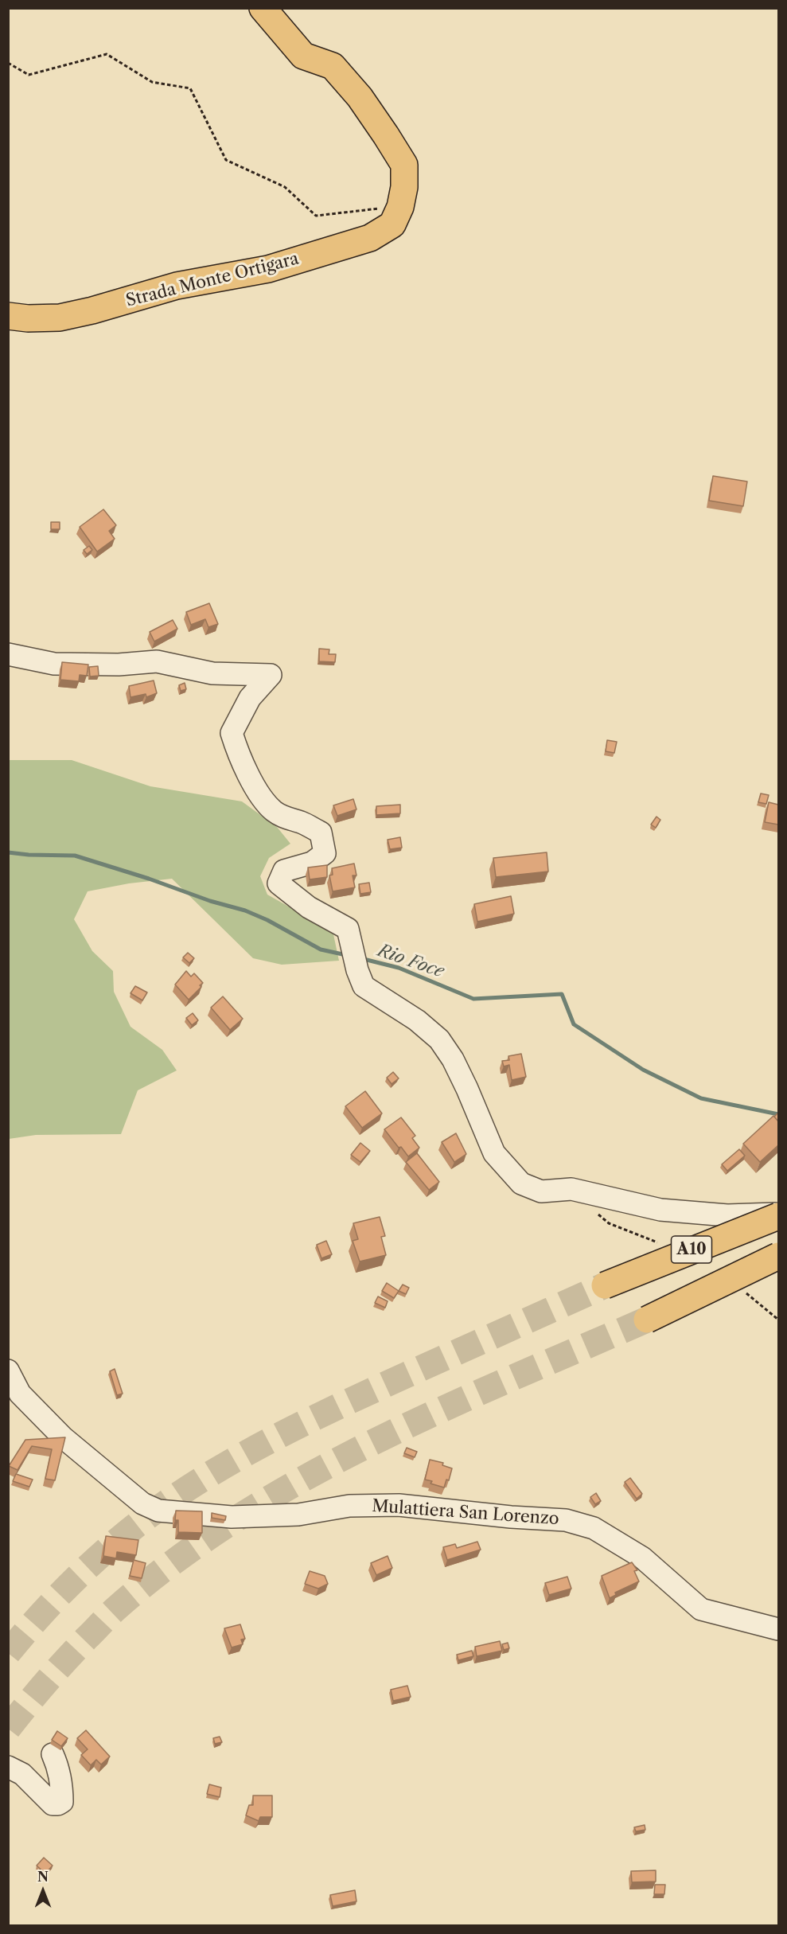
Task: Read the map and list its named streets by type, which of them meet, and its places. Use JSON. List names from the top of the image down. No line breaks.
{"streets":{"main road":["Strada Monte Ortigara","A10"],"street":["Mulattiera San Lorenzo"]},"water":["Rio Foce"],"north":"top"}
